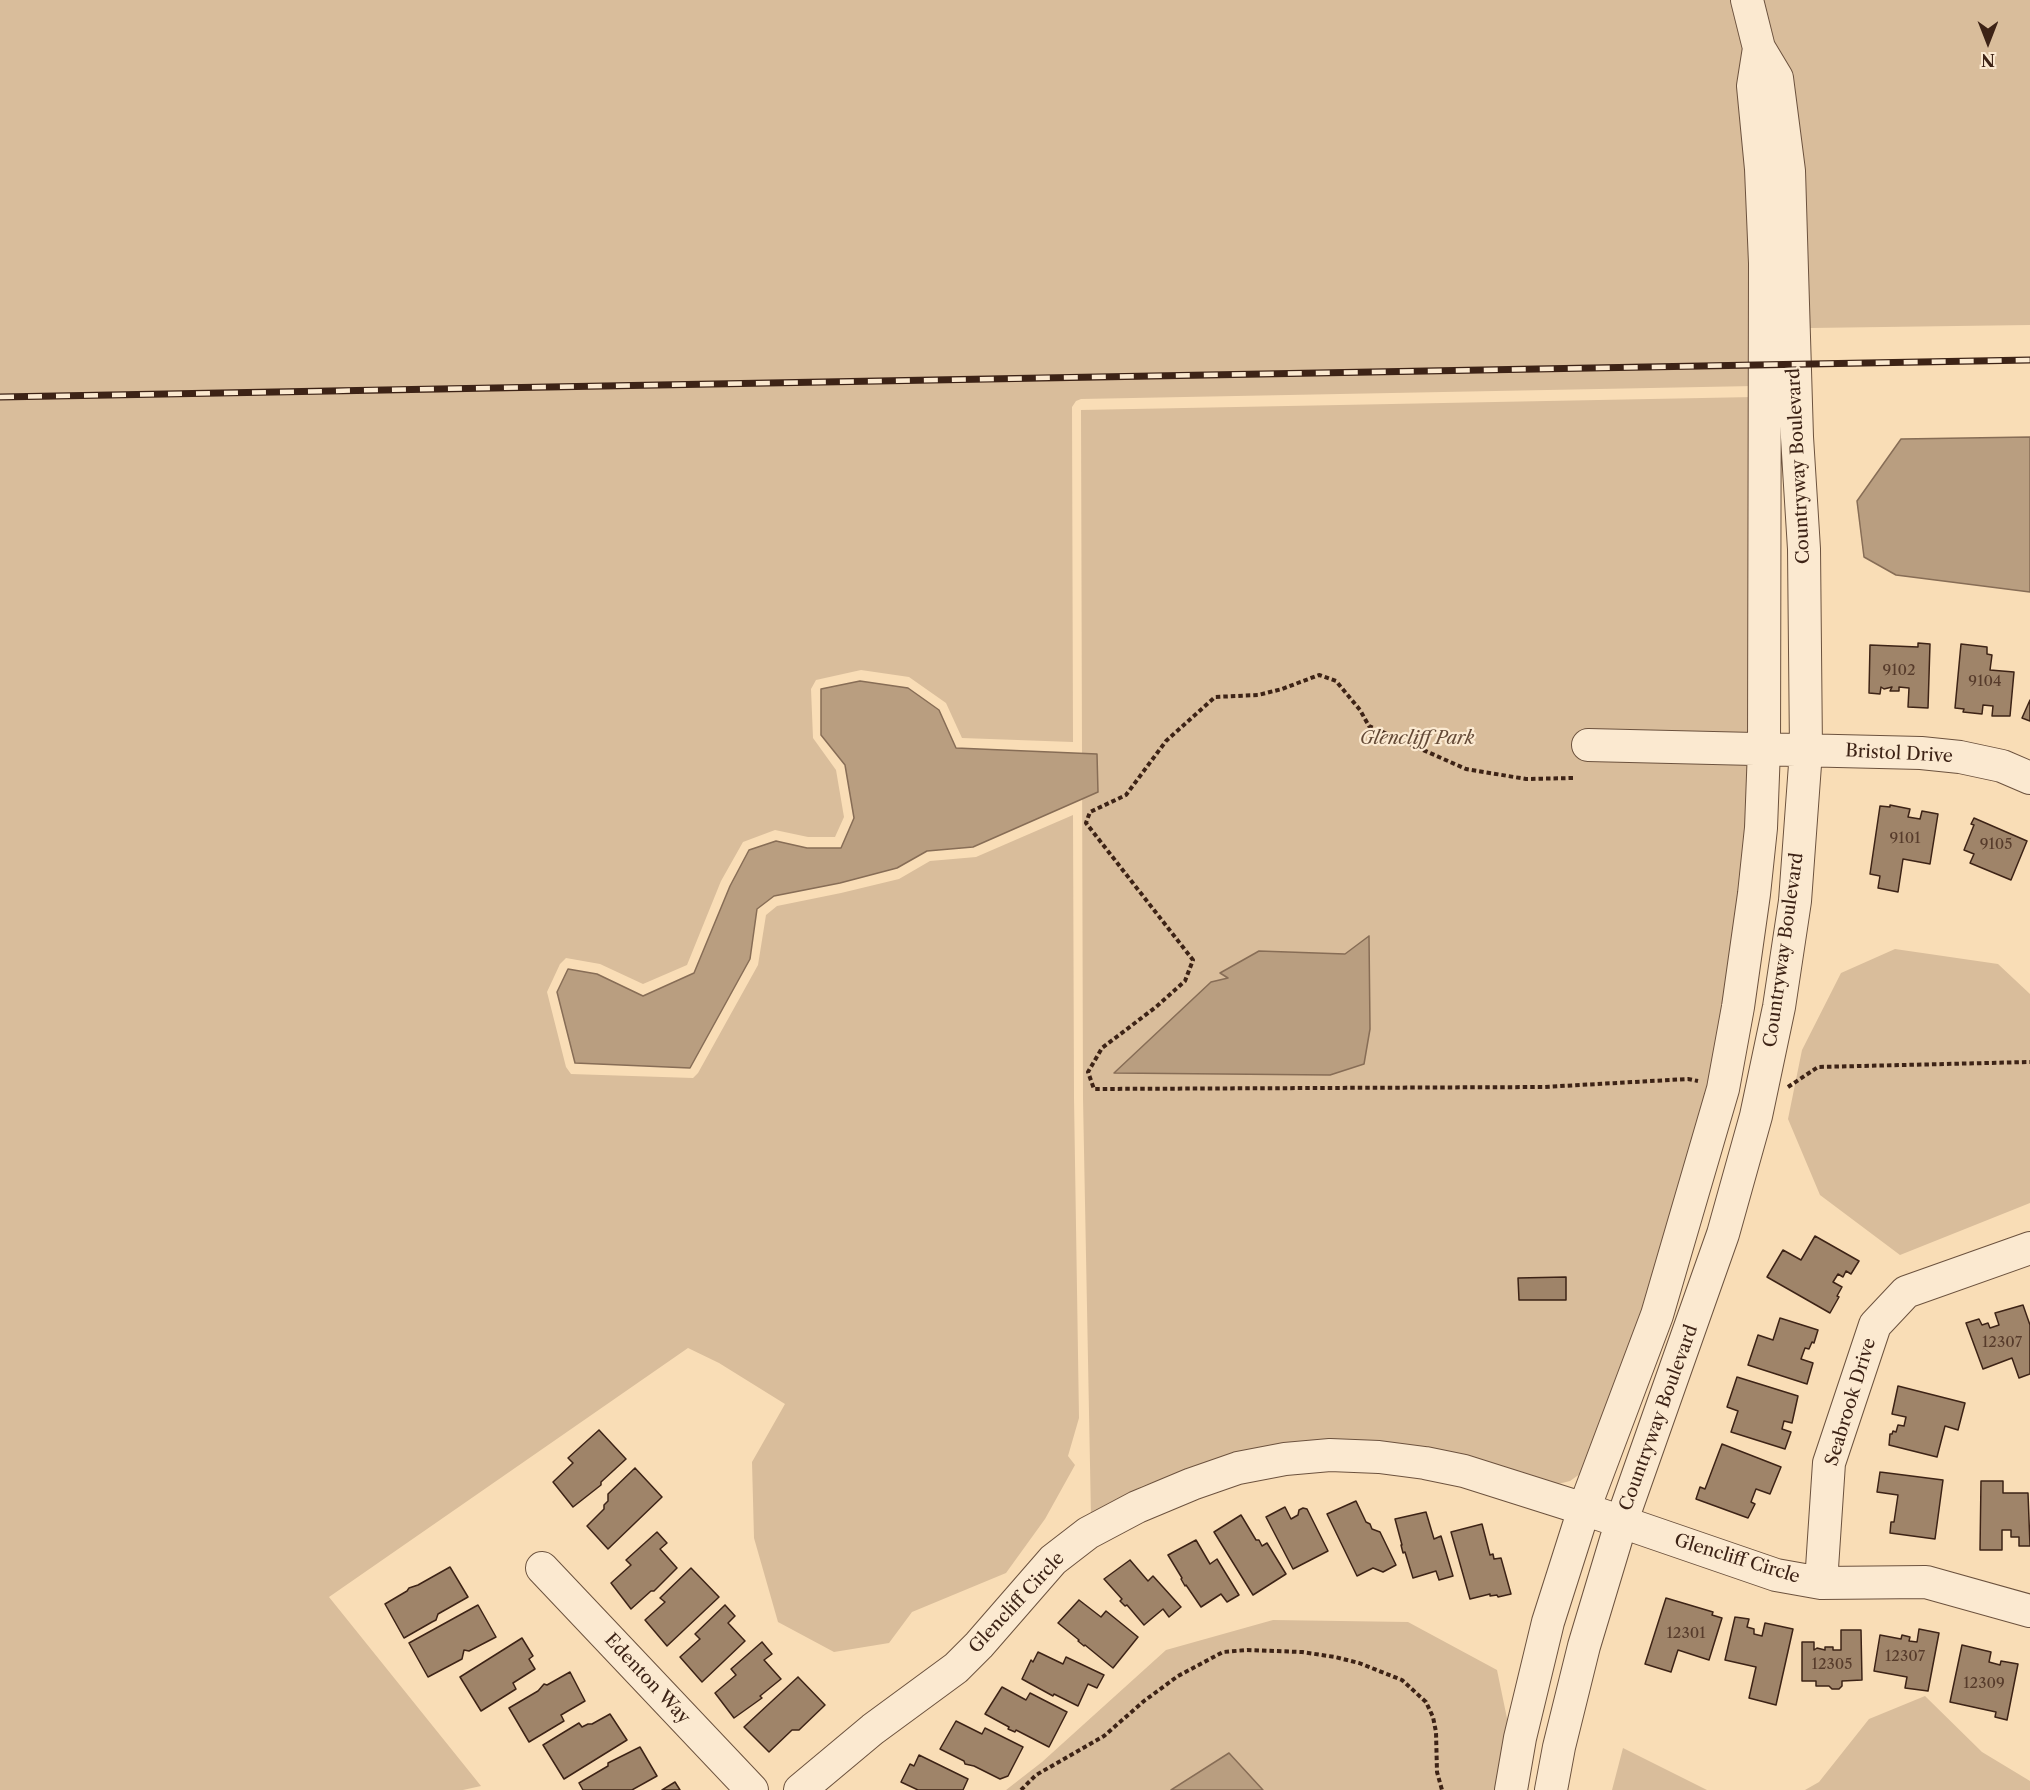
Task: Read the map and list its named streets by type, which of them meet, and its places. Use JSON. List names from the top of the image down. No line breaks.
{"streets":{"street":["Countryway Boulevard","Bristol Drive","Seabrook Drive","Glencliff Circle","Edenton Way"]},"crossings":[["Countryway Boulevard","Bristol Drive"],["Countryway Boulevard","Glencliff Circle"],["Seabrook Drive","Glencliff Circle"]],"parks":["Glencliff Park"],"house_numbers":["9102","9104","9101","9105","12307","12301","12307","12305","12309"],"north":"bottom"}
